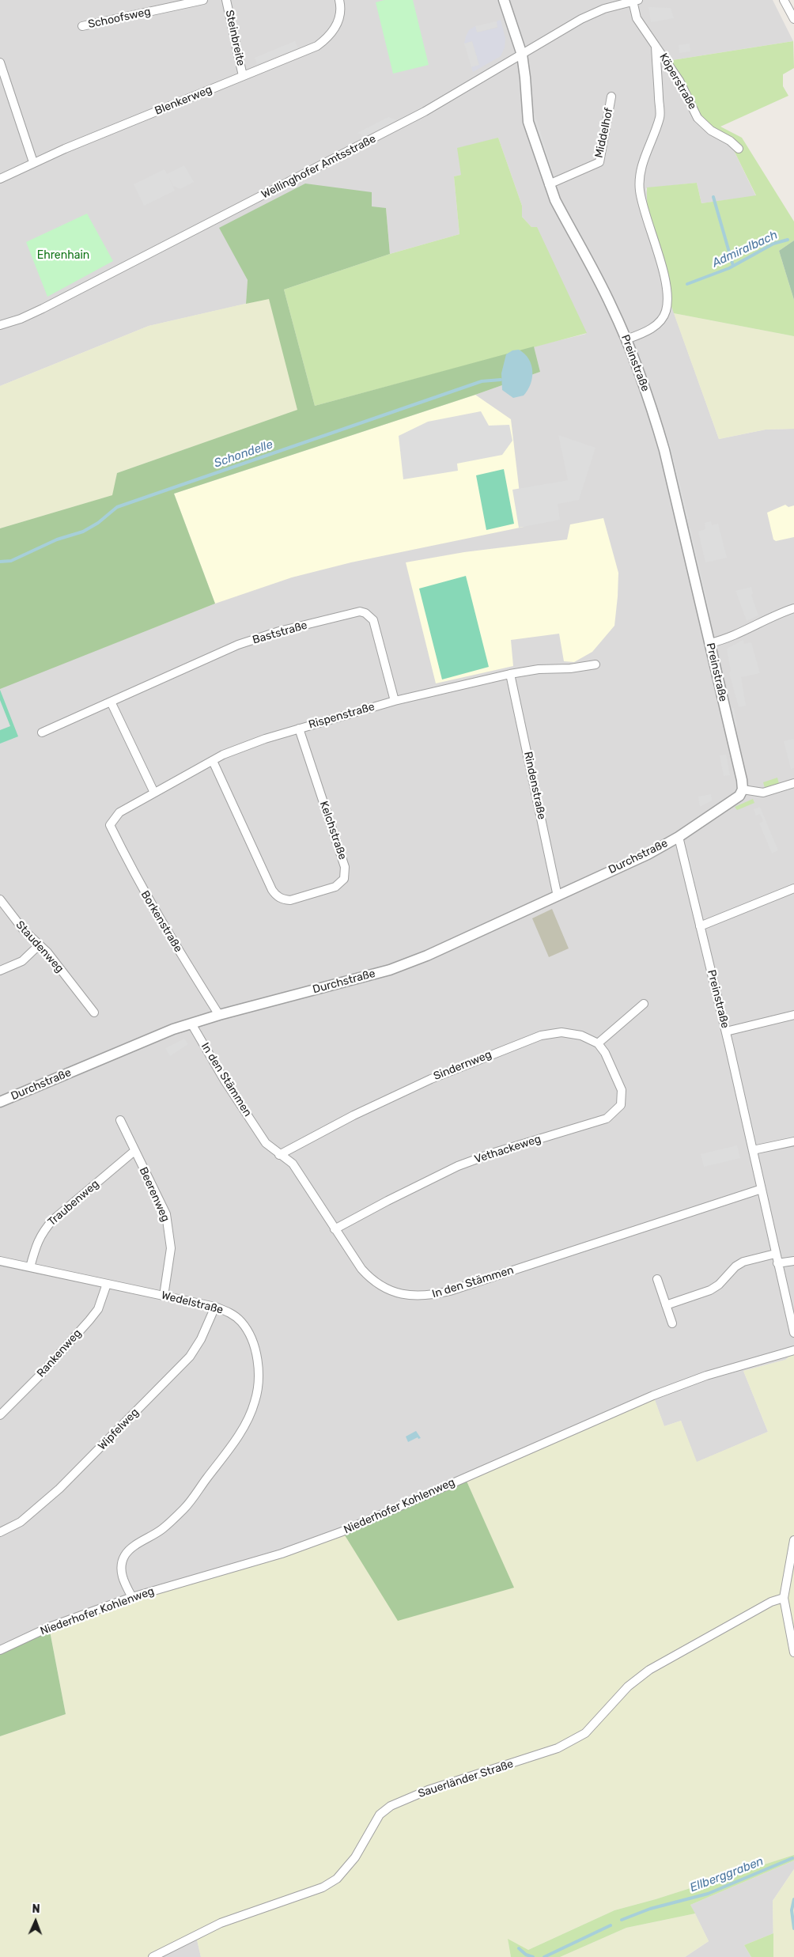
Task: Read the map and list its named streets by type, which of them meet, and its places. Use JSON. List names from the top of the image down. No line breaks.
{"streets":{"street":["Schoofsweg","Steinbreite","Köperstraße","Blenkerweg","Middelhof","Wellinghofer Amtsstraße","Preinstraße","Baststraße","Rispenstraße","Rindenstraße","Kelchstraße","Durchstraße","Borkenstraße","Staudenweg","Sindernweg","In den Stämmen","Vethackeweg","Beerenweg","Traubenweg","Wedelstraße","Rankenweg","Wipfelweg","Niederhofer Kohlenweg","Sauerländer Straße"]},"crossings":[["Steinbreite","Blenkerweg"],["Köperstraße","Wellinghofer Amtsstraße"],["Middelhof","Preinstraße"],["Wellinghofer Amtsstraße","Preinstraße"],["Preinstraße","Durchstraße"],["Preinstraße","In den Stämmen"],["Baststraße","Rispenstraße"],["Rispenstraße","Rindenstraße"],["Rispenstraße","Kelchstraße"],["Rispenstraße","Borkenstraße"],["Rindenstraße","Durchstraße"],["Durchstraße","Borkenstraße"],["Durchstraße","In den Stämmen"],["Sindernweg","In den Stämmen"],["Sindernweg","Vethackeweg"],["In den Stämmen","Vethackeweg"],["Beerenweg","Traubenweg"],["Beerenweg","Wedelstraße"],["Traubenweg","Wedelstraße"],["Wedelstraße","Rankenweg"],["Wedelstraße","Wipfelweg"],["Wedelstraße","Niederhofer Kohlenweg"]],"water":["Admiralbach","Schondelle","Ellberggraben"],"parks":["Ehrenhain"],"north":"top"}
